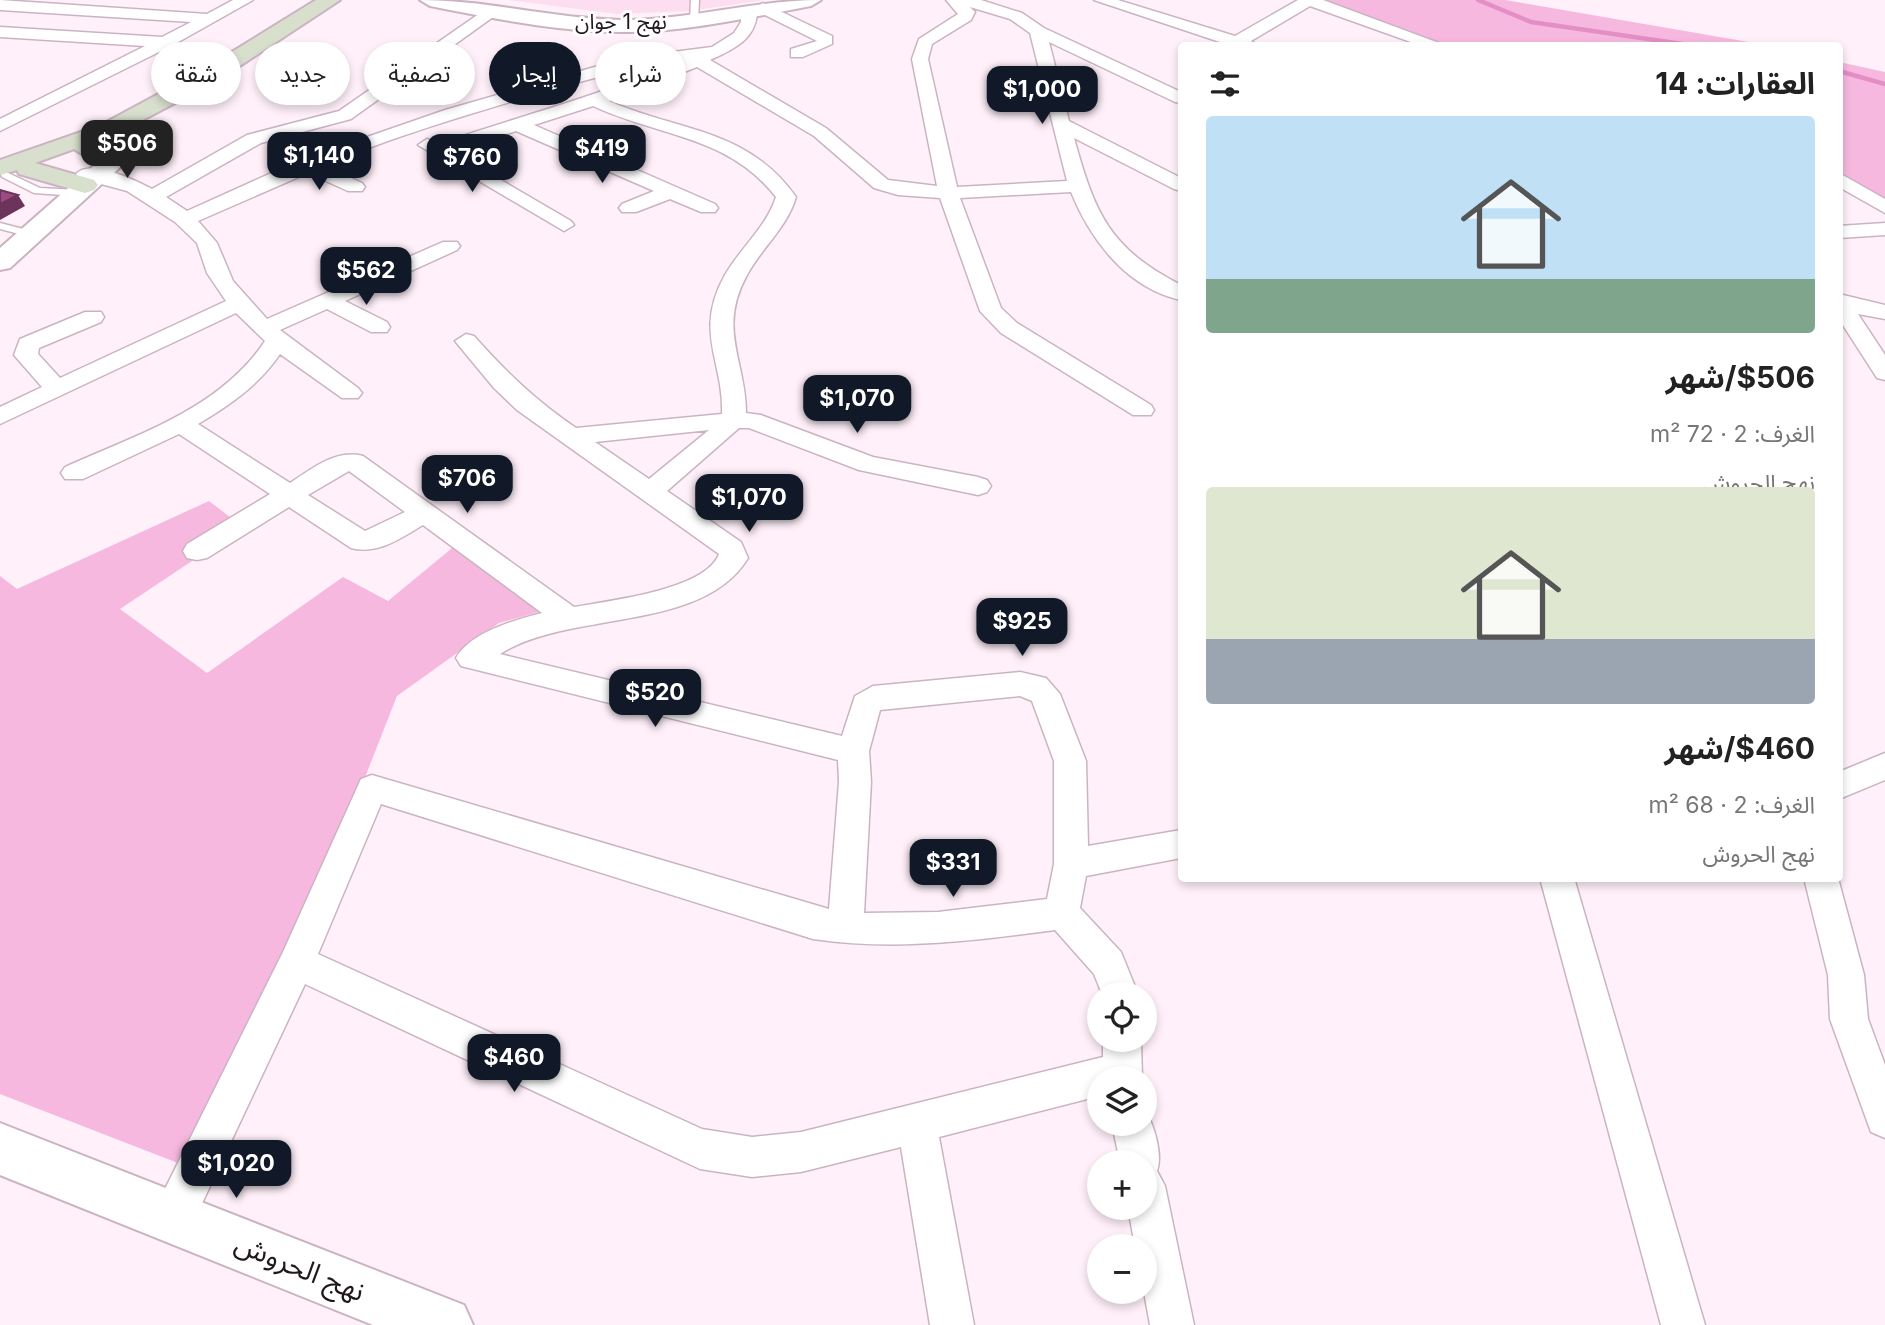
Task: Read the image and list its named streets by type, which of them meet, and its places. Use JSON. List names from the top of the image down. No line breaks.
{"streets":{"street":["نهج 1 جوان","نهج الحروش"]},"page":{"chip":["شراء","إيجار","تصفية","جديد","شقة"],"heading":"العقارات: 14","price":["$1,000","$506","$419","$1,140","$760","$562","$1,070","$706","$1,070","$925","$520","$331","$460","$1,020"],"list":[{"name":"$506/شهر","note":"الغرف: 2 · 72 m² · نهج الحروش"},{"name":"$460/شهر","note":"الغرف: 2 · 68 m² · نهج الحروش"}],"map_buttons":["+","−"]}}
